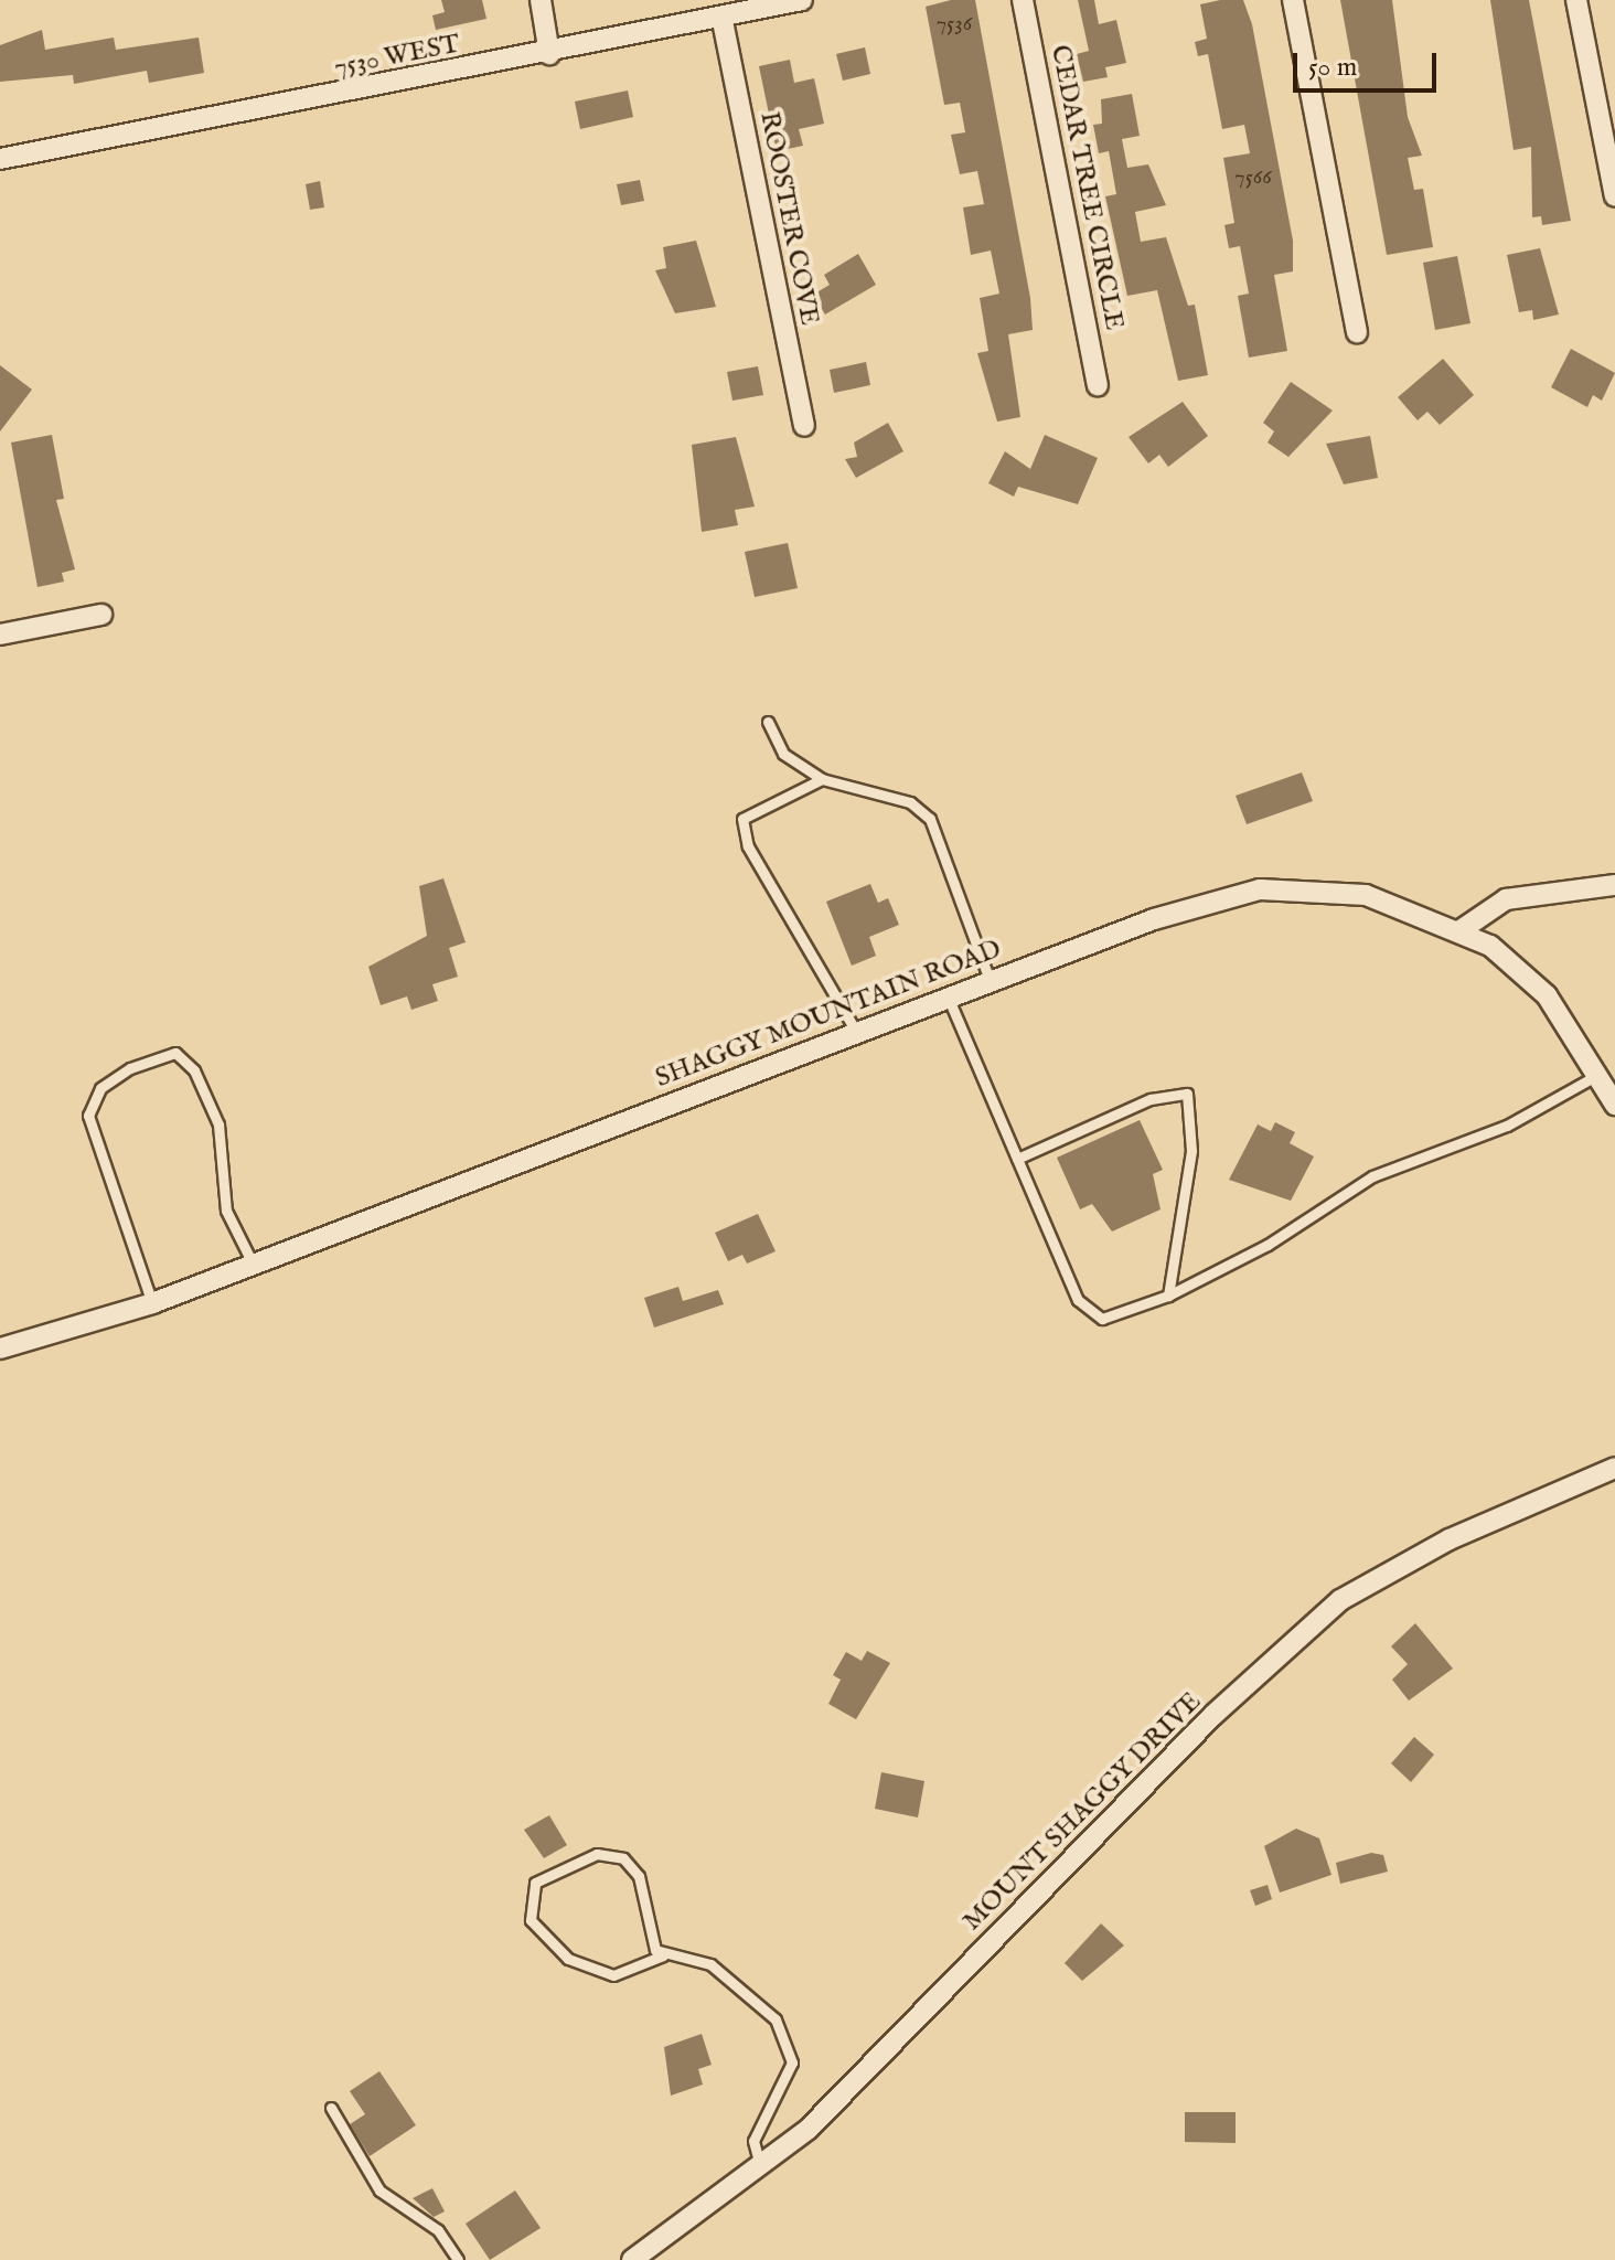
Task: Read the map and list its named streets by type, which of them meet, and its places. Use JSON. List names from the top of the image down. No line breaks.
{"streets":{"street":["7530 WEST","CEDAR TREE CIRCLE","ROOSTER COVE","SHAGGY MOUNTAIN ROAD","MOUNT SHAGGY DRIVE"]},"crossings":[["7530 WEST","ROOSTER COVE"]],"house_numbers":["7536","7566"],"scale_bar":"50 m"}
